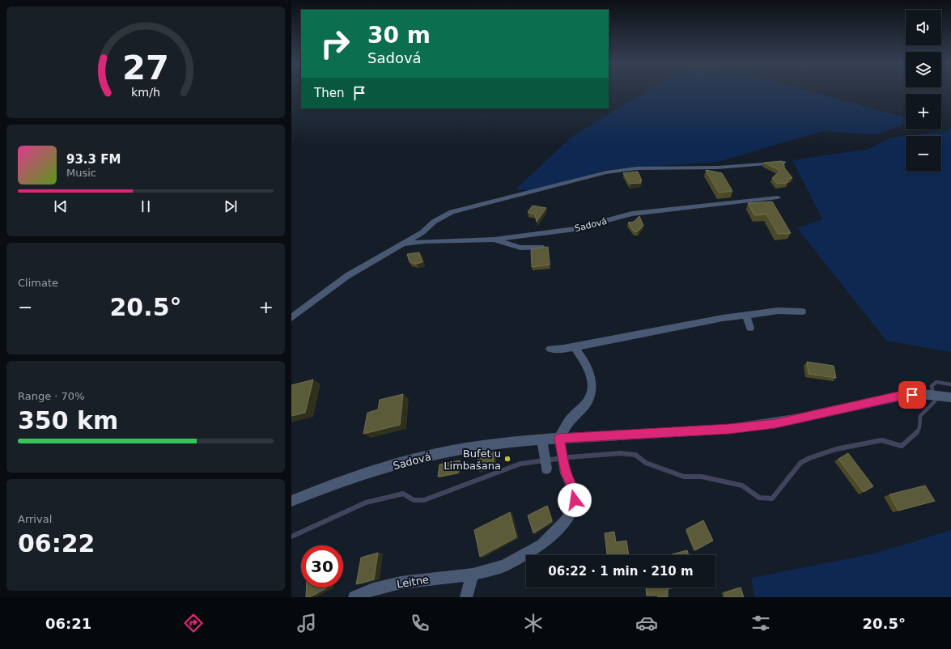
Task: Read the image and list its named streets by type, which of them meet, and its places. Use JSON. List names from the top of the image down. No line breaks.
{"streets":{"street":["Sadová","Leitne"]},"crossings":[["Sadová","Leitne"]],"places":["Bufet u Limbašana"],"page":{"map_buttons":["+","−"],"turn":["30 m","Sadová"],"then":"Then","song":["93.3 FM","Music"],"tile":["Climate",["Range · 70%","350 km"],["Arrival","06:22"]],"heat":["−","20.5°","+"],"limit":"30","trip":"06:22 · 1 min · 210 m","tabs":["06:21","20.5°"],"gauge":["27","km/h"]}}
